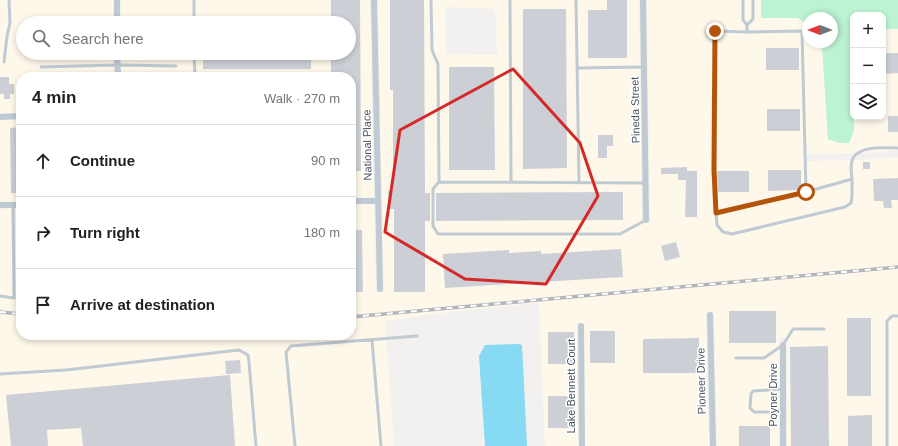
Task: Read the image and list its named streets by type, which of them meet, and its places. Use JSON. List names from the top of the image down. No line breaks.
{"streets":{"street":["Pineda Street","National Place","Pioneer Drive","Lake Bennett Court","Poyner Drive"]},"north":"left","page":{"map_buttons":["+","−"],"search":"Search here","heading":["4 min","Walk · 270 m"],"list":[["Continue","90 m"],["Turn right","180 m"],"Arrive at destination"]}}
